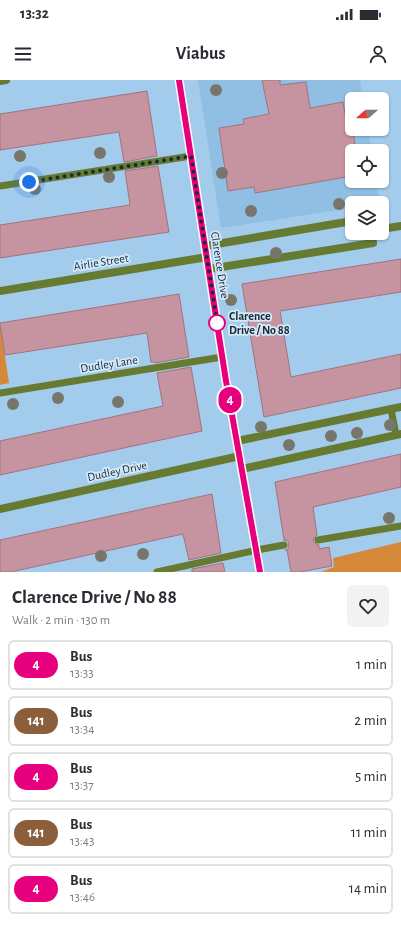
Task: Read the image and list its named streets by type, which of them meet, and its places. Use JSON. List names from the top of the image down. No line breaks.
{"streets":{"street":["Airlie Street","Clarence Drive","Dudley Drive"],"lane":["Dudley Lane"]},"crossings":[["Airlie Street","Clarence Drive"],["Clarence Drive","Dudley Lane"],["Clarence Drive","Dudley Drive"]],"places":["Clarence Drive / No 88"],"lines":["bus line 4"],"north":"left","page":{"status":"13:32","header":"Viabus","on_map":"4","heading":["Clarence Drive / No 88","Walk · 2 min · 130 m"],"list":[{"mark":"4","name":"Bus","note":"13:33","value":"1 min"},{"mark":"141","name":"Bus","note":"13:34","value":"2 min"},{"mark":"4","name":"Bus","note":"13:37","value":"5 min"},{"mark":"141","name":"Bus","note":"13:43","value":"11 min"},{"mark":"4","name":"Bus","note":"13:46","value":"14 min"}]}}
